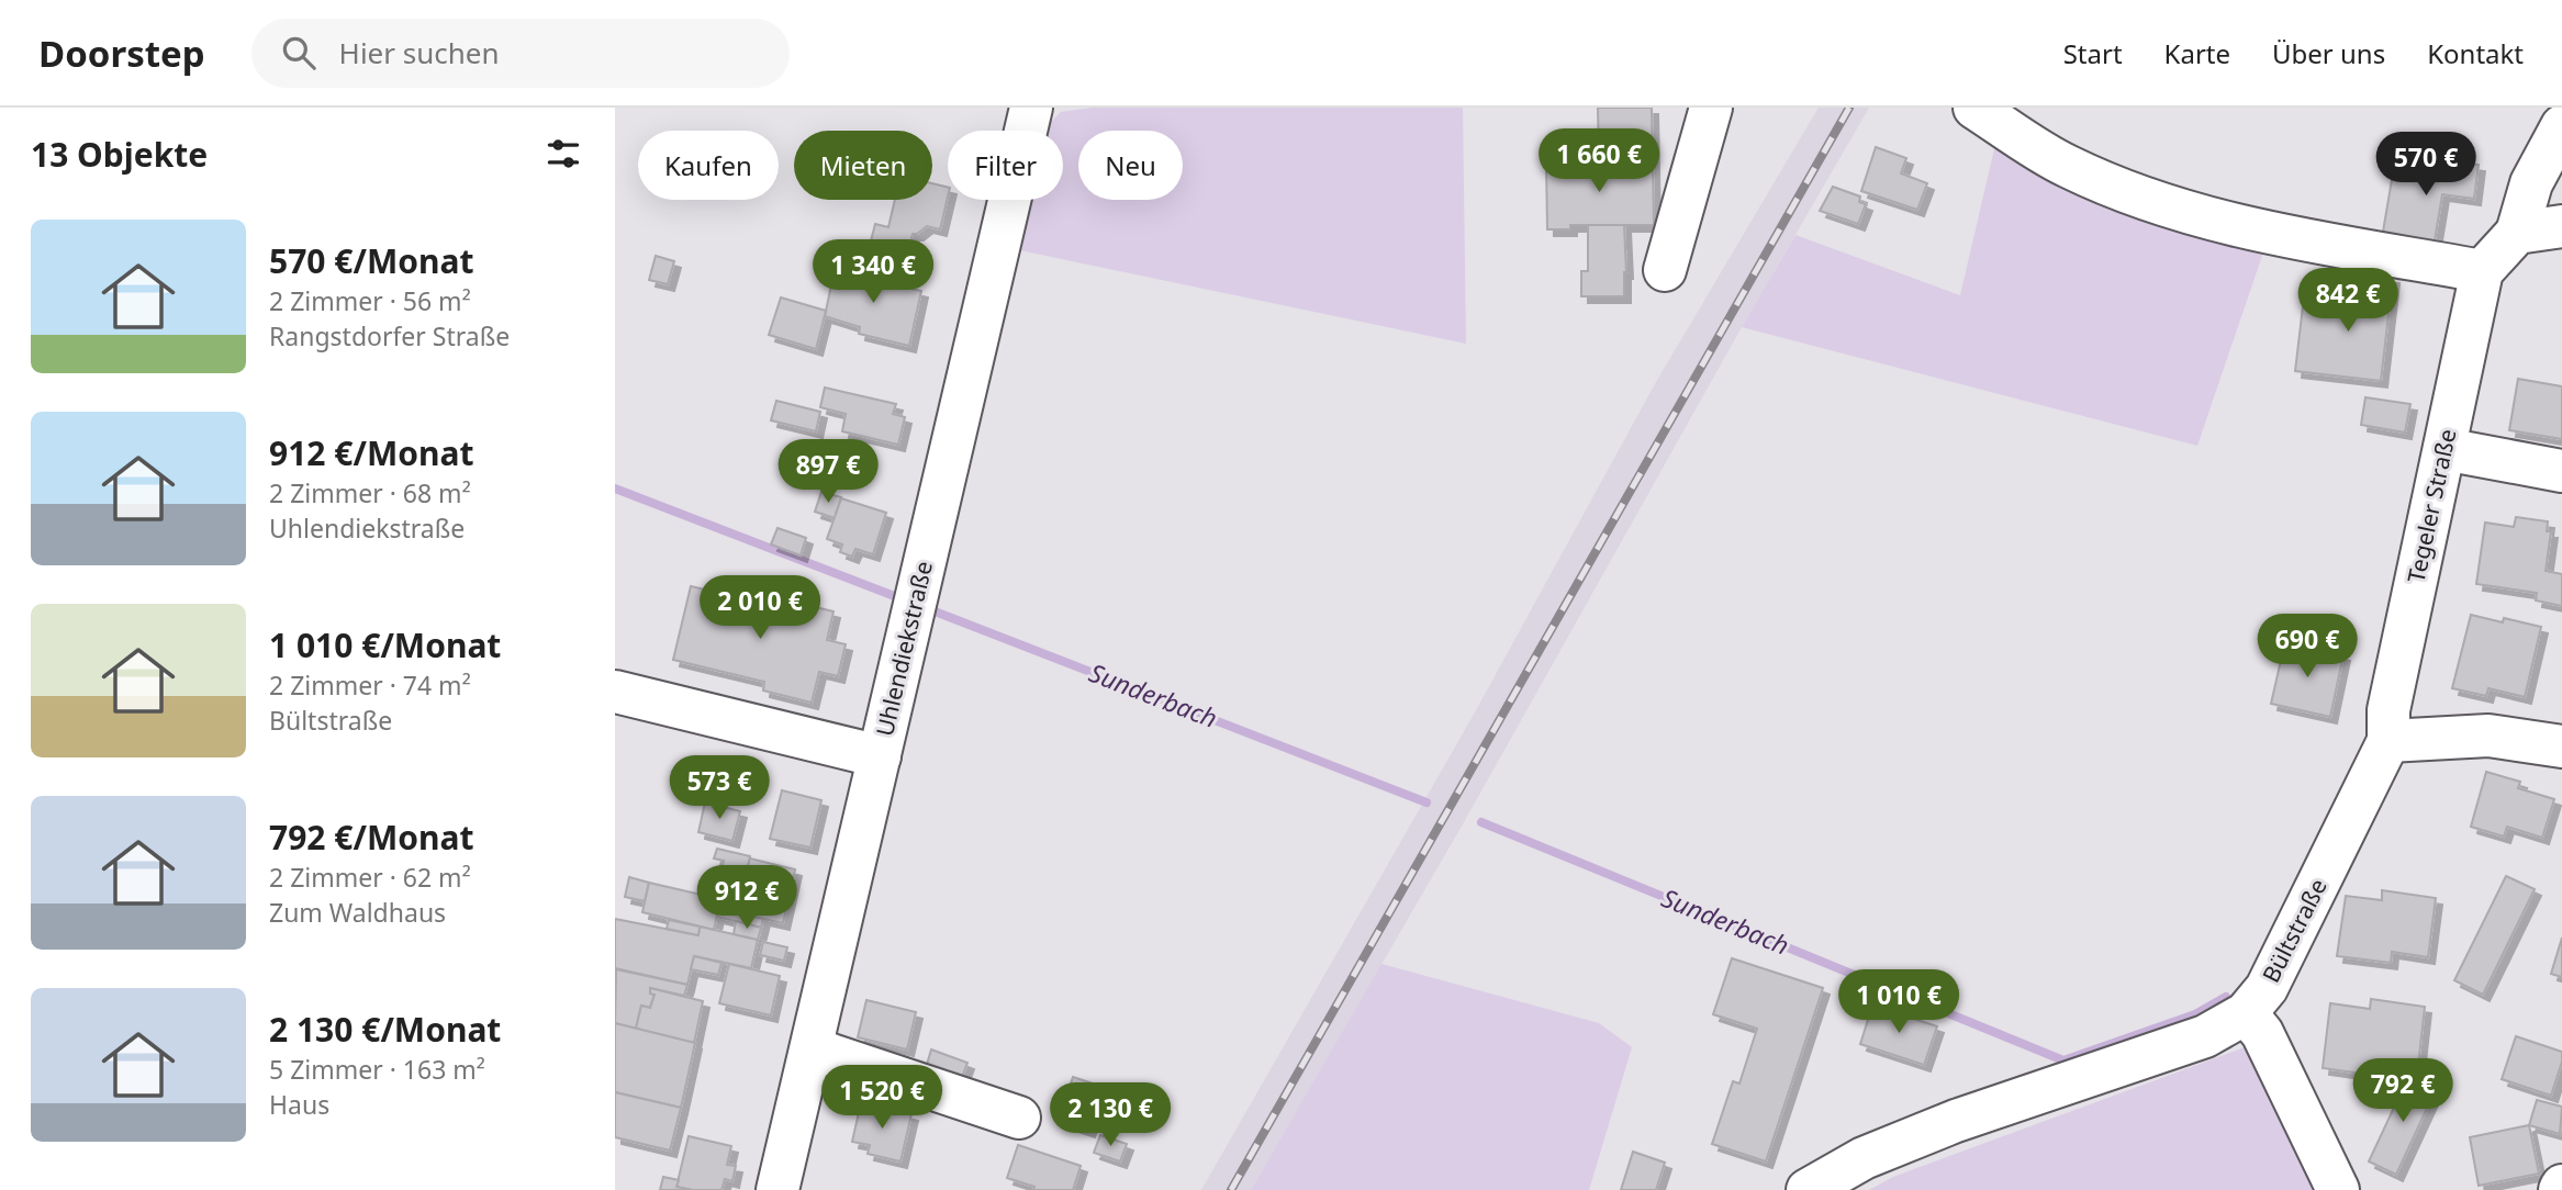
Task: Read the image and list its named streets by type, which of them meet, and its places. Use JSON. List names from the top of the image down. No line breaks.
{"streets":{"street":["Tegeler Straße","Uhlendiekstraße","Bültstraße"]},"crossings":[["Tegeler Straße","Bültstraße"]],"water":["Sunderbach"],"page":{"header":"Doorstep","search":"Hier suchen","nav":["Start","Karte","Über uns","Kontakt"],"heading":"13 Objekte","price":["1 660 €","570 €","1 340 €","842 €","897 €","2 010 €","690 €","573 €","912 €","1 010 €","792 €","1 520 €","2 130 €"],"chip":["Kaufen","Mieten","Filter","Neu"],"list":[{"name":"570 €/Monat","note":"2 Zimmer · 56 m² · Rangstdorfer Straße"},{"name":"912 €/Monat","note":"2 Zimmer · 68 m² · Uhlendiekstraße"},{"name":"1 010 €/Monat","note":"2 Zimmer · 74 m² · Bültstraße"},{"name":"792 €/Monat","note":"2 Zimmer · 62 m² · Zum Waldhaus"},{"name":"2 130 €/Monat","note":"5 Zimmer · 163 m² · Haus"}]}}
